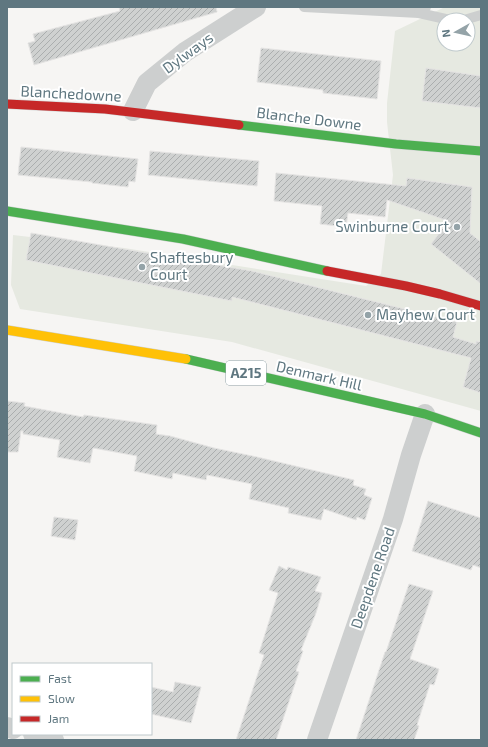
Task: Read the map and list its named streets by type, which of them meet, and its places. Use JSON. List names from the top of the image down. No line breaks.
{"streets":{"street":["Dylways","Blanchedowne","Blanche Downe","A215","Denmark Hill","Deepdene Road"]},"crossings":[["Dylways","Blanchedowne"],["Dylways","Blanche Downe"],["Blanchedowne","Blanche Downe"],["Denmark Hill","Deepdene Road"]],"places":["Swinburne Court","Shaftesbury Court","Mayhew Court"],"legend":["Fast","Slow","Jam"],"north":"left"}
